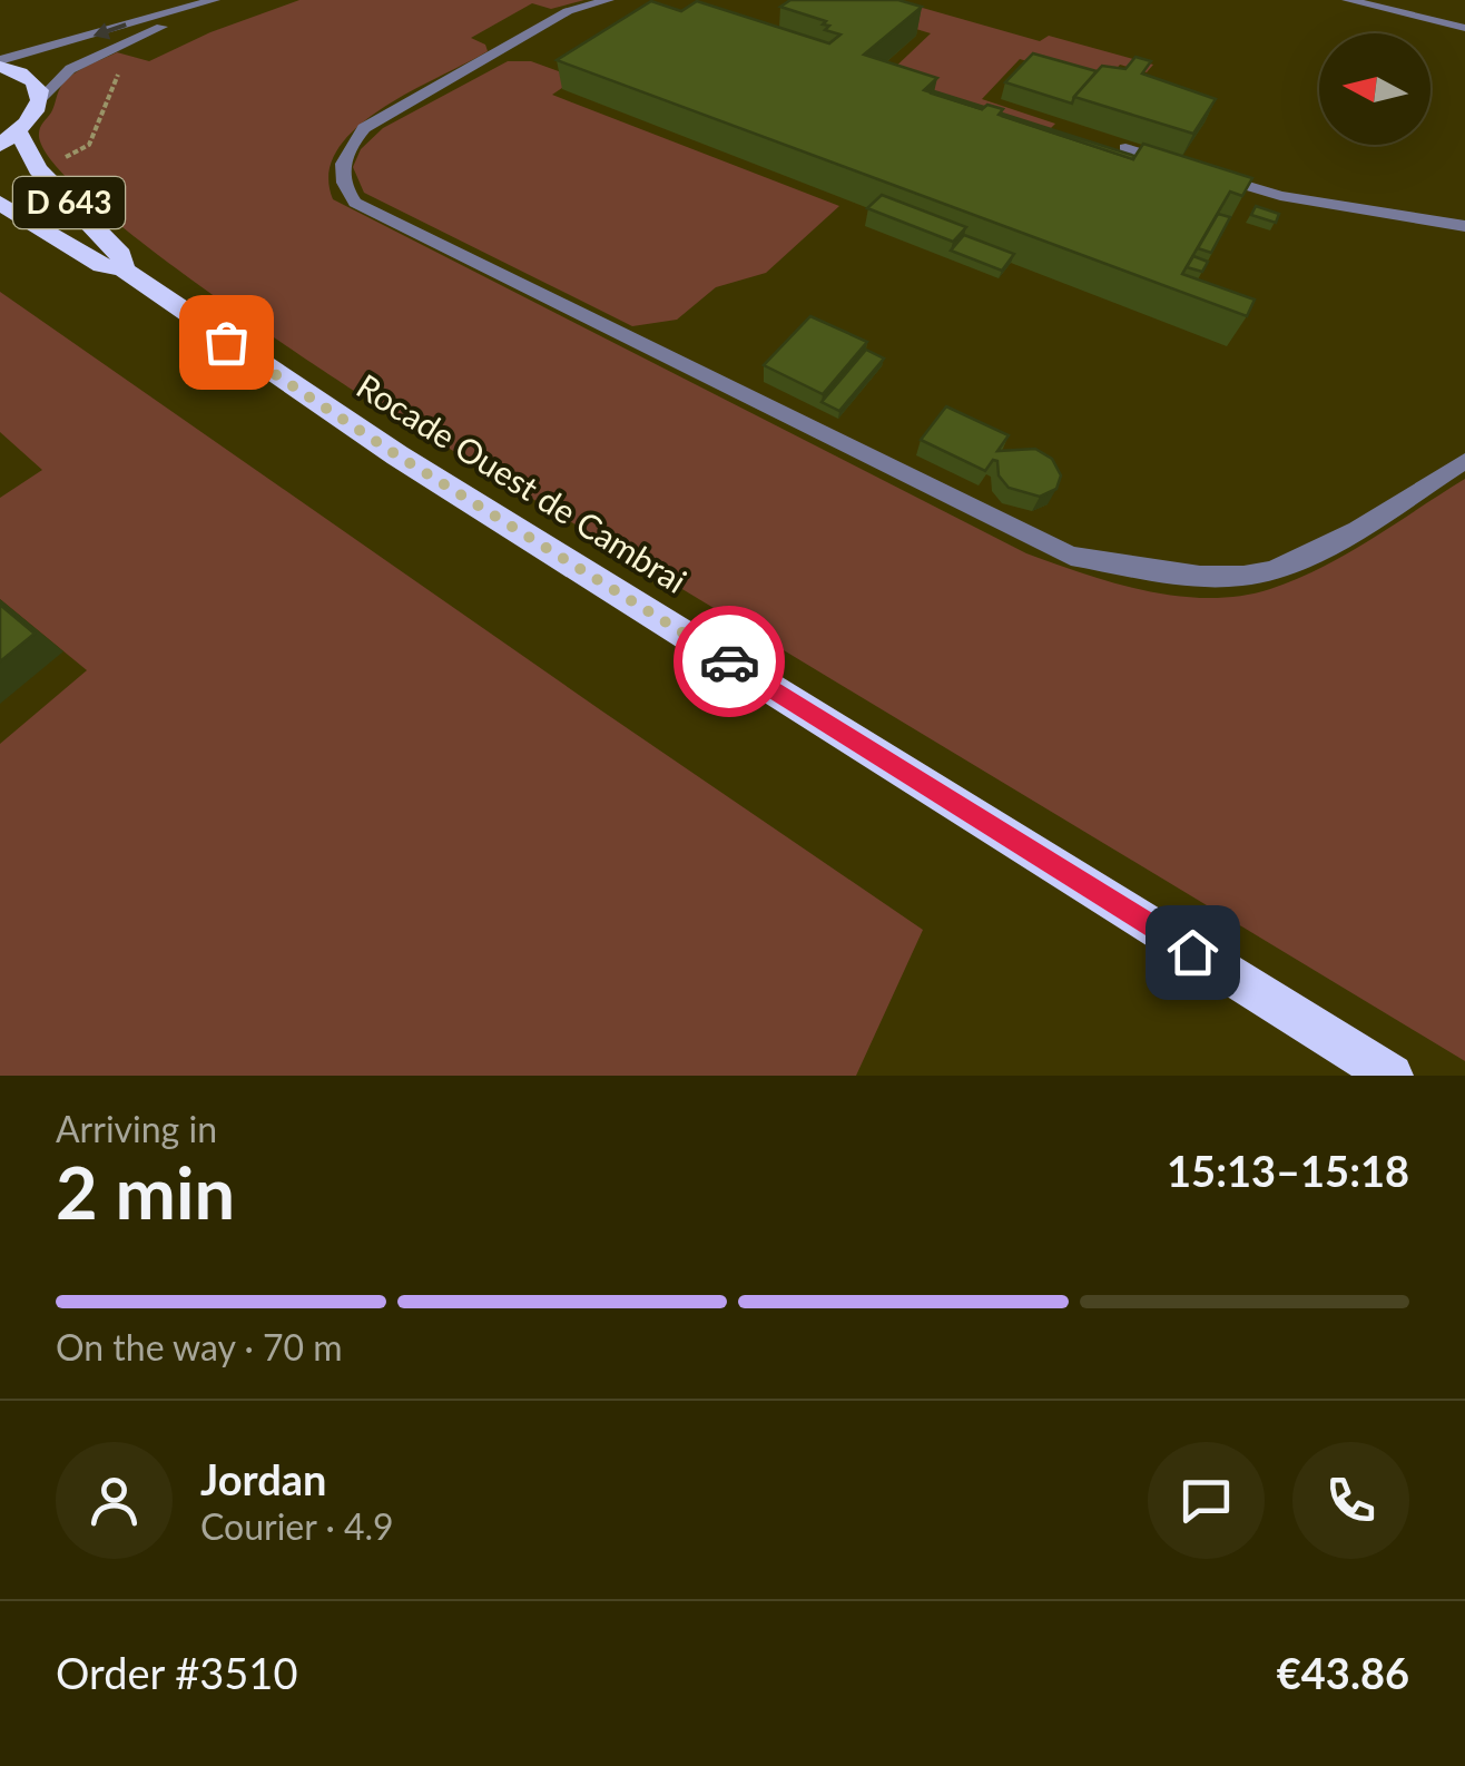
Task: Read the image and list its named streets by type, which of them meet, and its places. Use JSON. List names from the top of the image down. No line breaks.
{"streets":{"highway":["D 643","Rocade Ouest de Cambrai"]},"north":"left","page":{"heading":["2 min","Arriving in","15:13–15:18"],"panel":["Jordan","Courier · 4.9","Order #3510","€43.86"],"bar":"On the way · 70 m"}}
